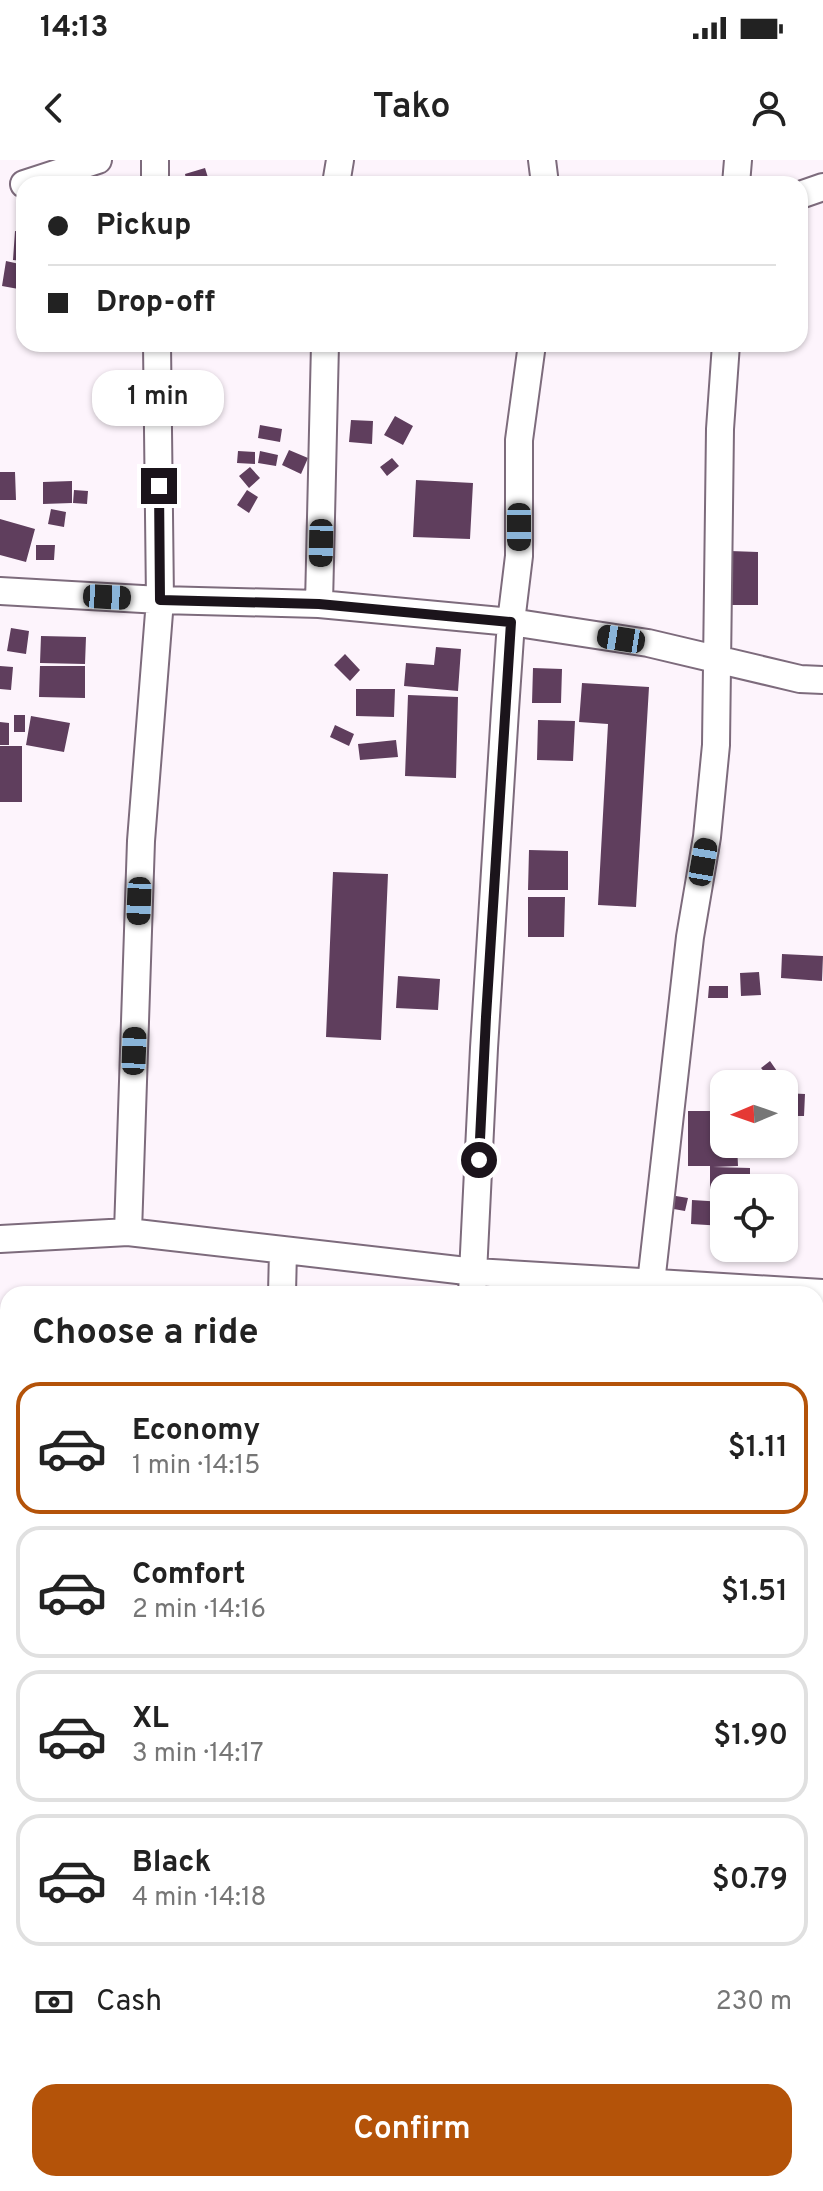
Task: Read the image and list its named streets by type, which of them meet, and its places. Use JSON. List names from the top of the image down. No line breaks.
{"north":"left","page":{"status":"14:13","header":"Tako","banner":["Pickup","Drop-off"],"bubble":"1 min","heading":"Choose a ride","list":[{"name":"Economy","note":"1 min · 14:15","value":"$1.11"},{"name":"Comfort","note":"2 min · 14:16","value":"$1.51"},{"name":"XL","note":"3 min · 14:17","value":"$1.90"},{"name":"Black","note":"4 min · 14:18","value":"$0.79"}],"pay":["Cash","230 m"],"buttons":"Confirm"}}
